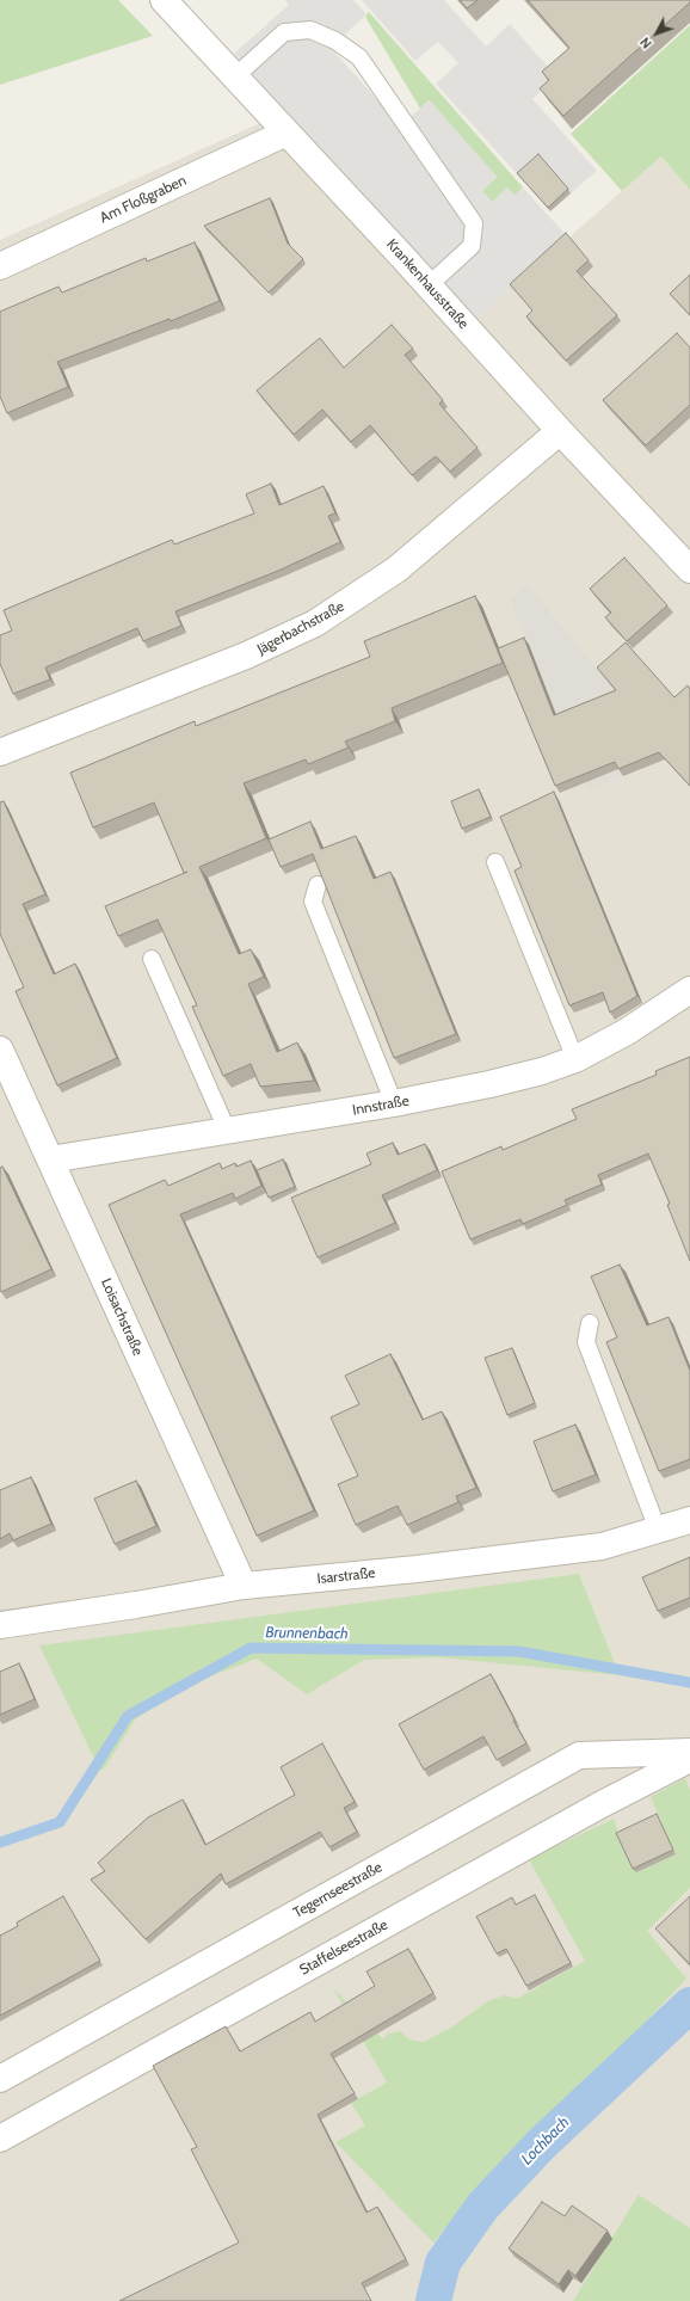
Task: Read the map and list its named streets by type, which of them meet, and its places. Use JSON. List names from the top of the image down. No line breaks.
{"streets":{"street":["Am Floßgraben","Krankenhausstraße","Jägerbachstraße","Innstraße","Loisachstraße","Isarstraße","Tegernseestraße","Staffelseestraße"]},"crossings":[["Am Floßgraben","Krankenhausstraße"],["Krankenhausstraße","Jägerbachstraße"],["Innstraße","Loisachstraße"],["Loisachstraße","Isarstraße"]],"water":["Brunnenbach","Lochbach"],"north":"bottom left"}
